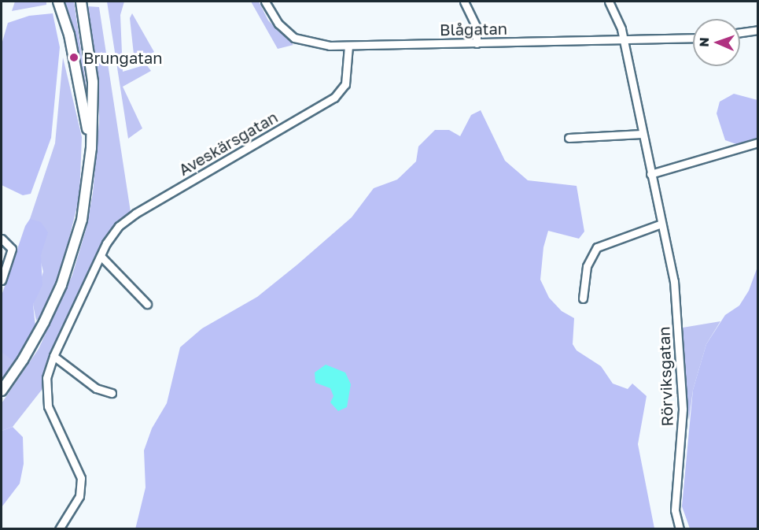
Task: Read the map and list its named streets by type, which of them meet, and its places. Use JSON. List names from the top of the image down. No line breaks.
{"streets":{"street":["Blågatan","Aveskärsgatan","Rörviksgatan"]},"crossings":[["Blågatan","Aveskärsgatan"],["Blågatan","Rörviksgatan"]],"places":["Brungatan"],"north":"left"}
